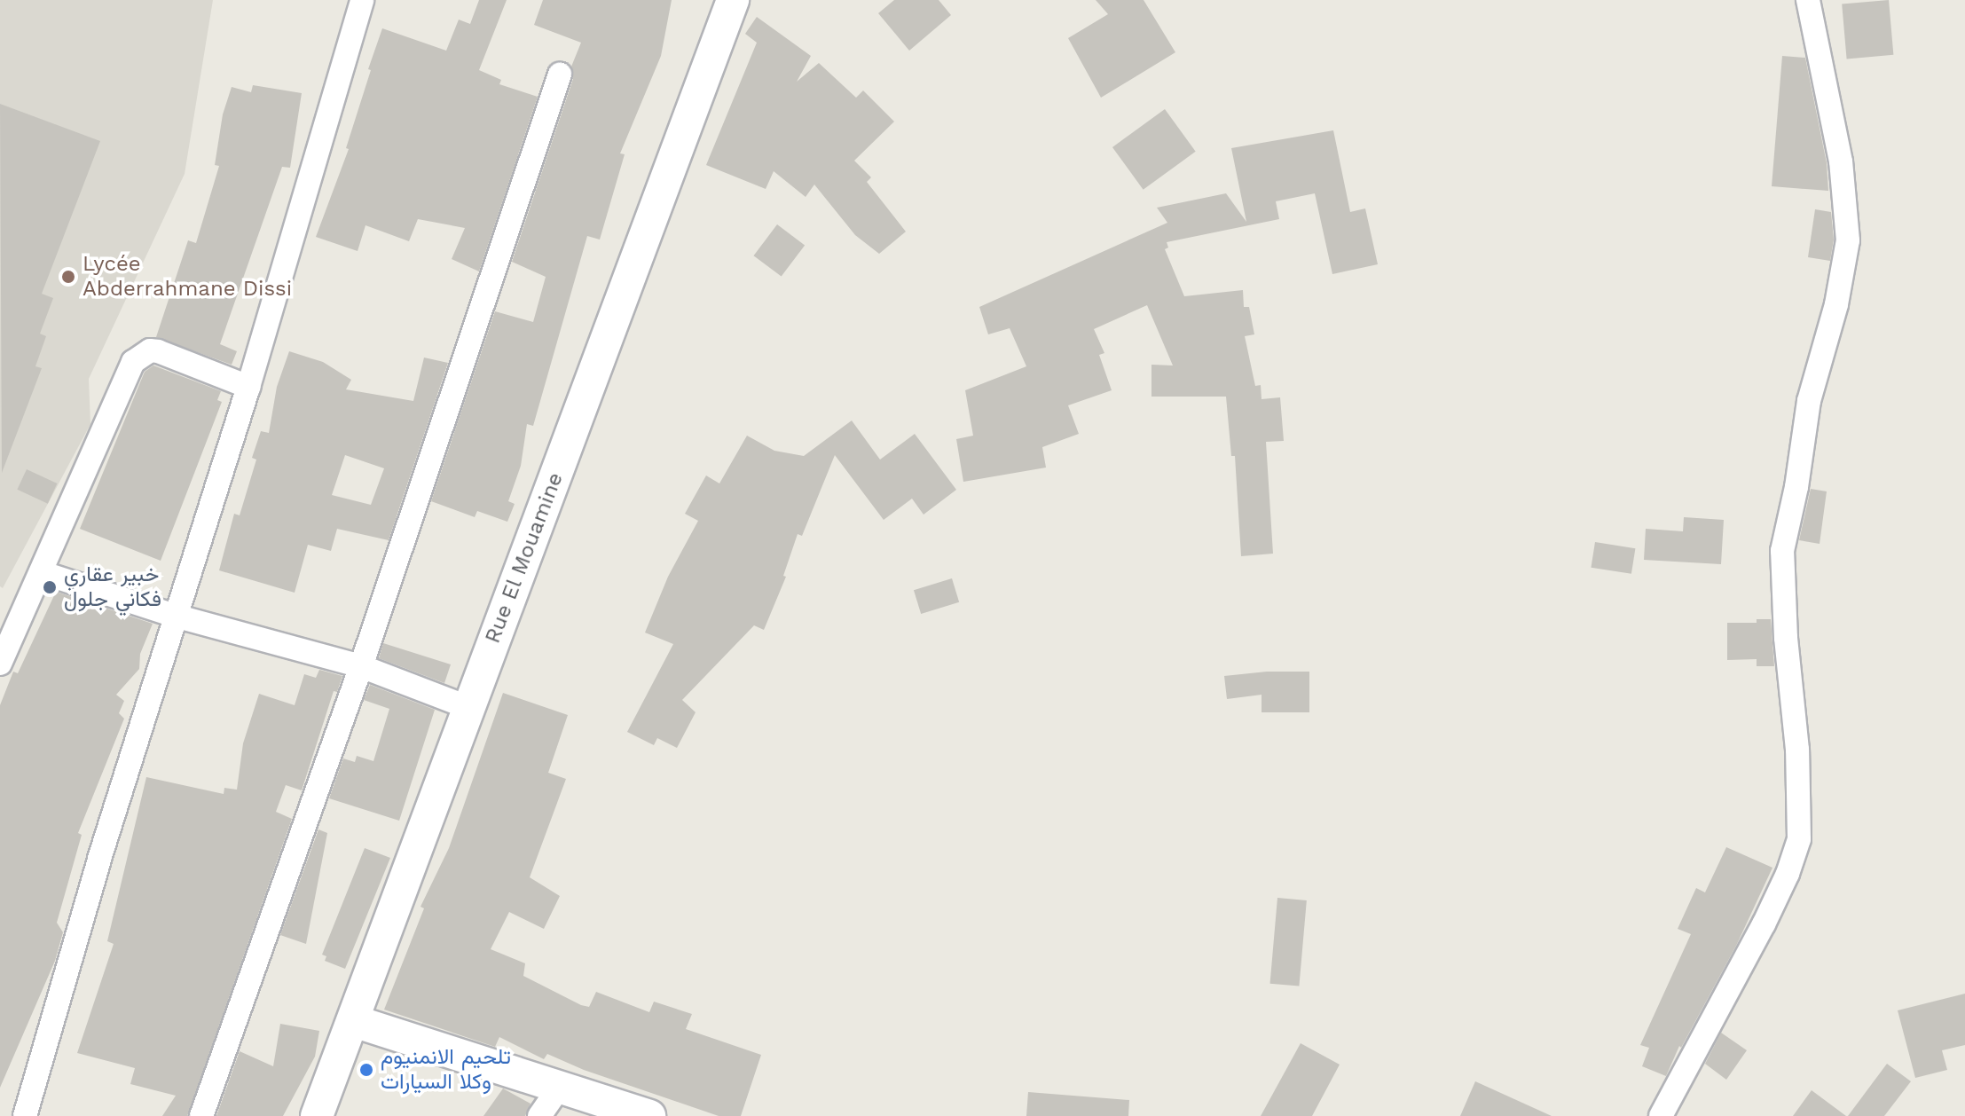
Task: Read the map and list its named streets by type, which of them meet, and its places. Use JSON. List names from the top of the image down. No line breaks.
{"streets":{"main road":["Rue El Mouamine"]},"places":["Lycée Abderrahmane Dissi","خبير عقاري فكاني جلول","تلحيم الانمنيوم وكلا السيارات"]}
